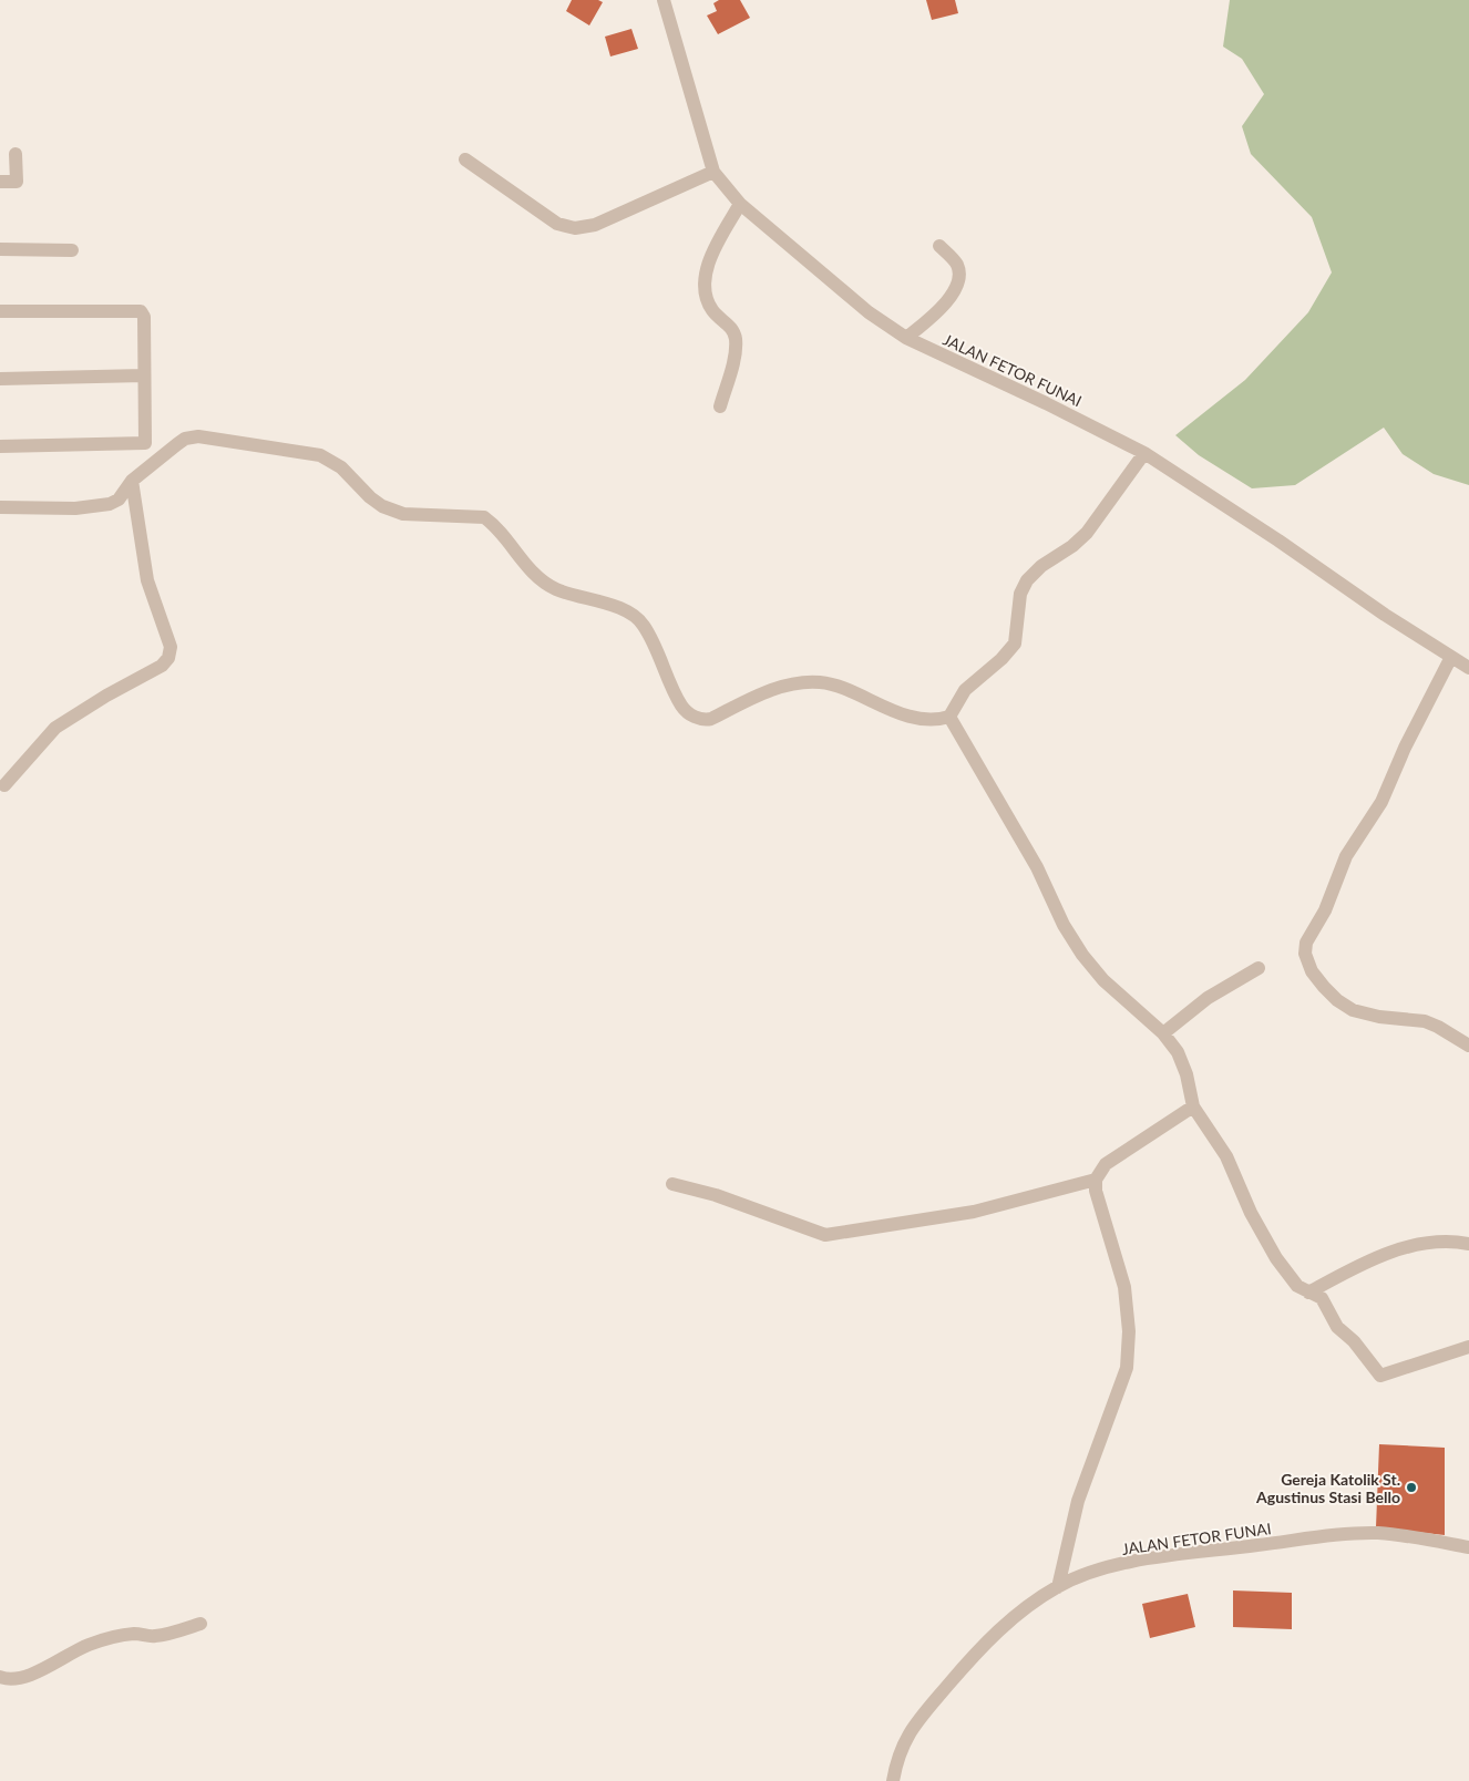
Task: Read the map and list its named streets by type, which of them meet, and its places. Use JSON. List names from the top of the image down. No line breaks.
{"streets":{"street":["JALAN FETOR FUNAI"]},"places":["Gereja Katolik St. Agustinus Stasi Bello"]}
